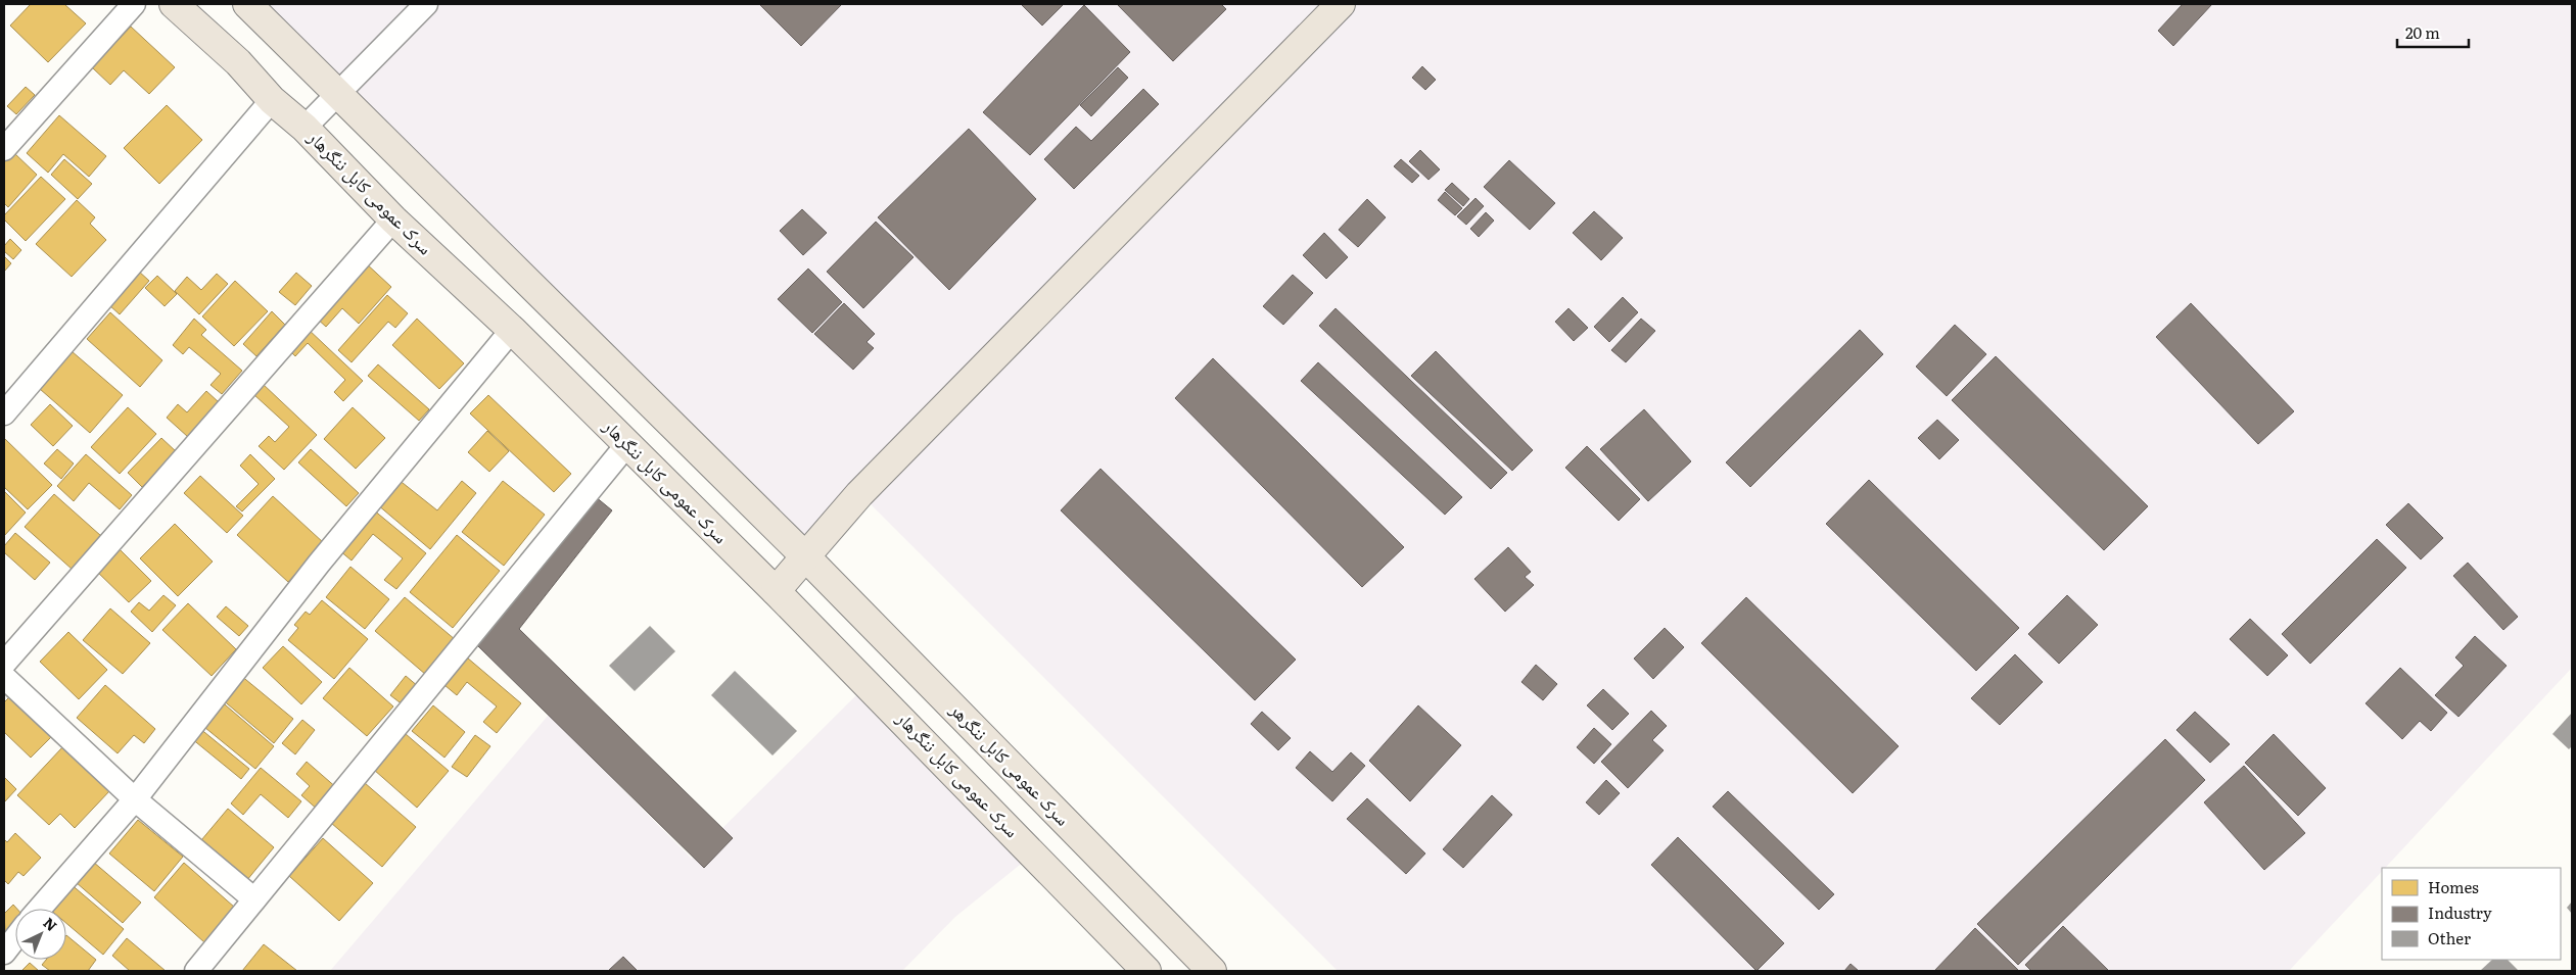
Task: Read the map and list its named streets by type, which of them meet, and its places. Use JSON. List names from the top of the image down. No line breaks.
{"streets":{"highway":["سرک عمومی کابل ننگرهار","سرک عمومی کابل ننگرهر"]},"legend":["Homes","Industry","Other"],"scale_bar":"20 m","north":"top right"}
